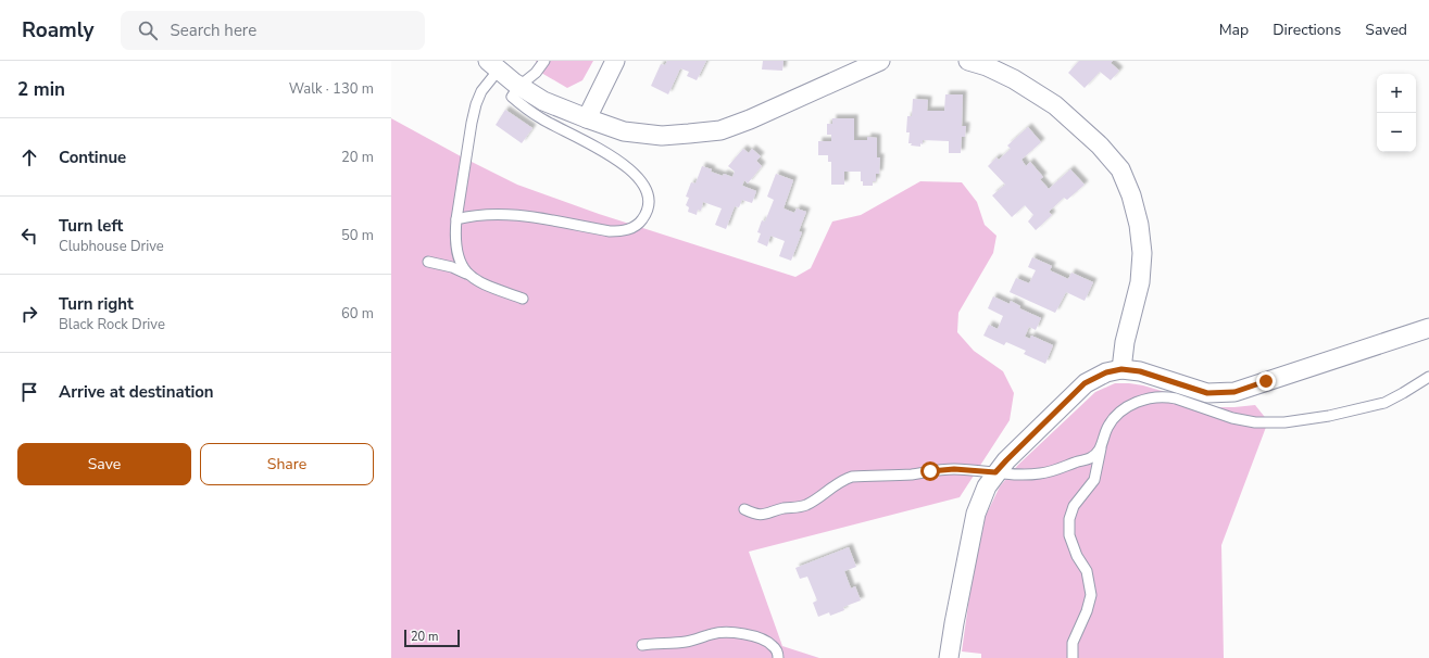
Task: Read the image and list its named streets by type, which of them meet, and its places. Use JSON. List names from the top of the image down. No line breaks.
{"scale_bar":"20 m","page":{"header":"Roamly","search":"Search here","nav":["Map","Directions","Saved"],"heading":["2 min","Walk · 130 m"],"map_buttons":["+","−"],"list":[["Continue","20 m"],["Turn left","Clubhouse Drive","50 m"],["Turn right","Black Rock Drive","60 m"],"Arrive at destination"],"buttons":["Save","Share"],"scale":"20 m"}}
